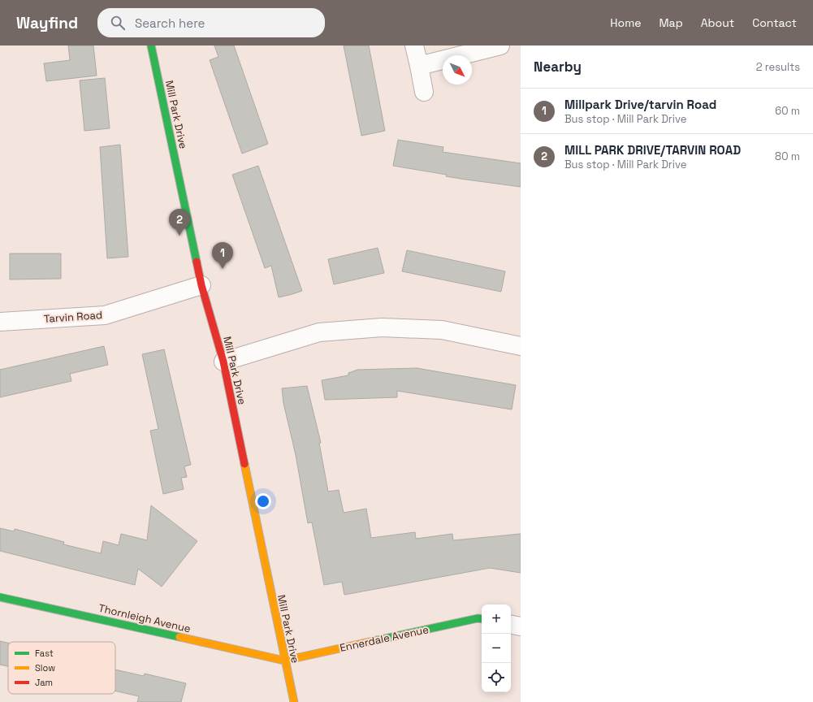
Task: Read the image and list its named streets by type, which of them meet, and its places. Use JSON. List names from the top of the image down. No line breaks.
{"streets":{"street":["Mill Park Drive","Tarvin Road","Thornleigh Avenue","Ennerdale Avenue"]},"crossings":[["Mill Park Drive","Tarvin Road"],["Mill Park Drive","Thornleigh Avenue"],["Mill Park Drive","Ennerdale Avenue"],["Thornleigh Avenue","Ennerdale Avenue"]],"legend":["Fast","Slow","Jam"],"north":"bottom right","page":{"header":"Wayfind","search":"Search here","nav":["Home","Map","About","Contact"],"heading":["Nearby","2 results"],"list":[{"mark":"1","name":"Millpark Drive/tarvin Road","note":"Bus stop · Mill Park Drive","value":"60 m"},{"mark":"2","name":"MILL PARK DRIVE/TARVIN ROAD","note":"Bus stop · Mill Park Drive","value":"80 m"}],"pins":["2","1"],"map_buttons":["+","−"]}}
